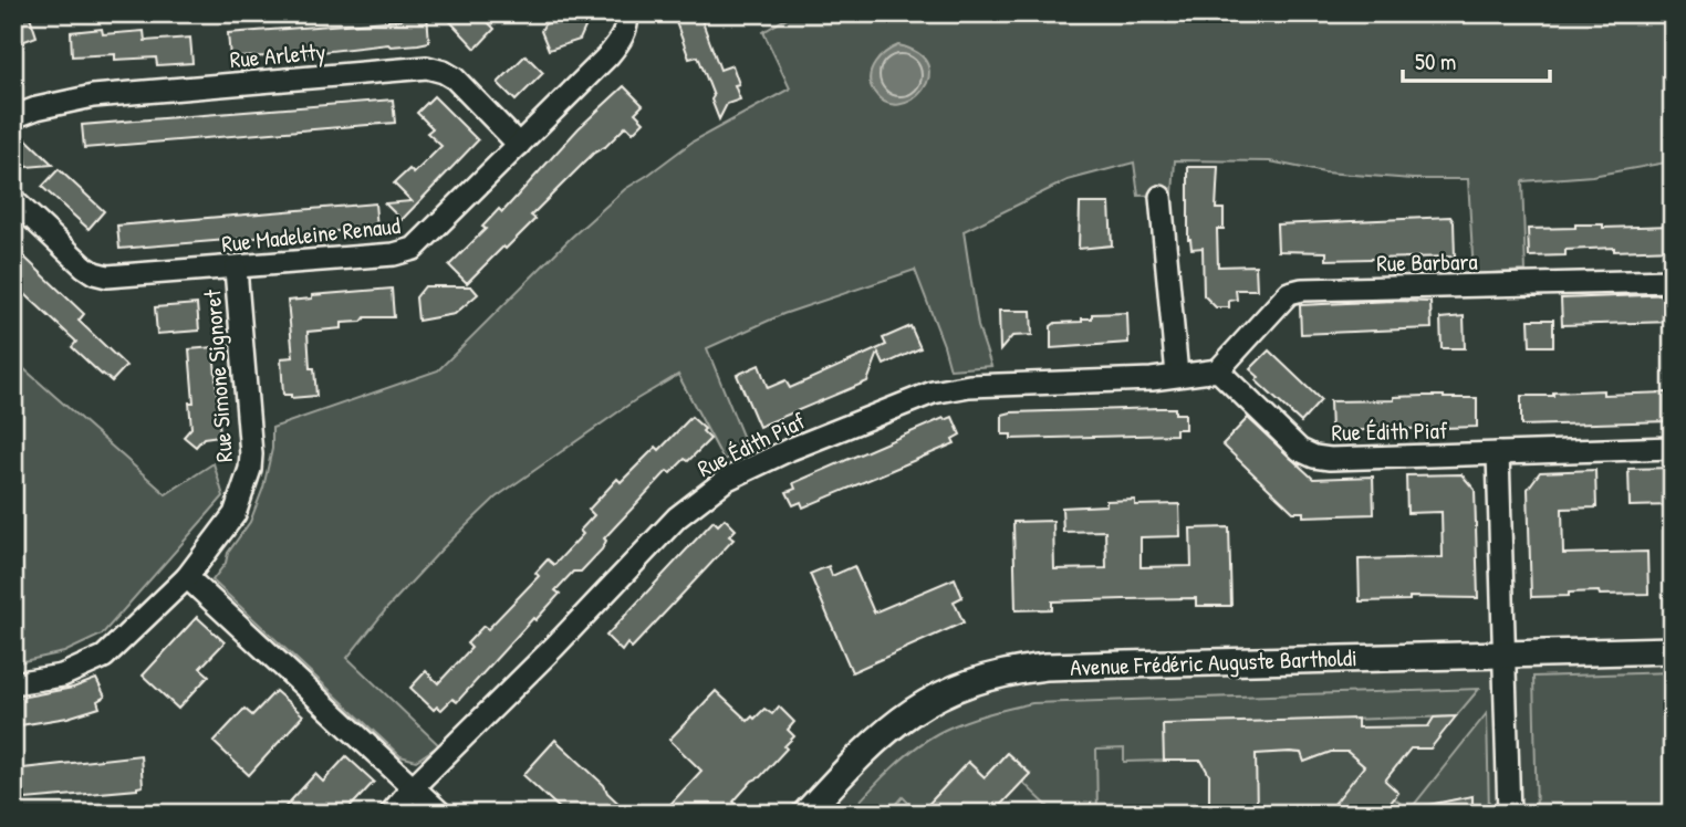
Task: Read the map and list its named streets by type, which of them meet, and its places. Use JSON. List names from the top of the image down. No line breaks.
{"streets":{"street":["Rue Arletty","Rue Madeleine Renaud","Rue Barbara","Rue Simone Signoret","Rue Édith Piaf","Avenue Frédéric Auguste Bartholdi"]},"crossings":[["Rue Arletty","Rue Madeleine Renaud"],["Rue Madeleine Renaud","Rue Simone Signoret"],["Rue Barbara","Rue Édith Piaf"]],"scale_bar":"50 m"}
